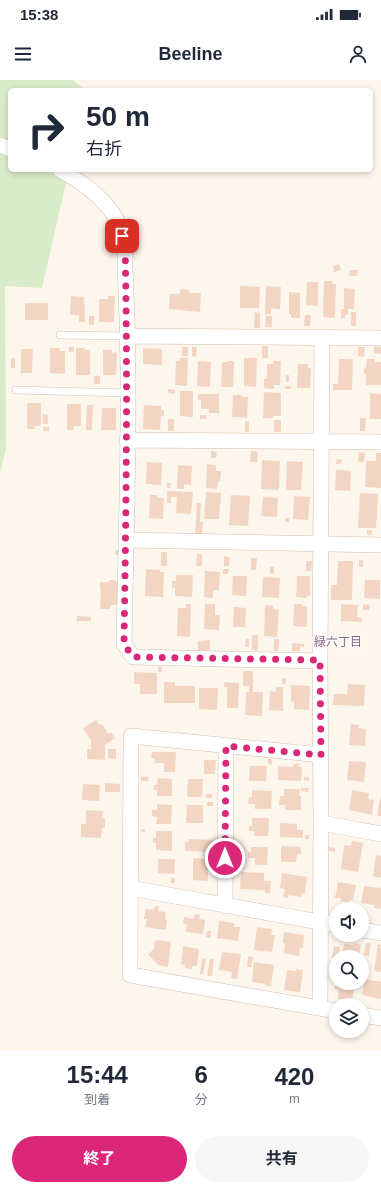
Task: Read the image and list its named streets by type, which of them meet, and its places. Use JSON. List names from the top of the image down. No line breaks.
{"districts":["緑六丁目"],"page":{"status":"15:38","header":"Beeline","turn":["50 m","右折"],"eta":["15:44","到着","6","分","420","m"],"buttons":["終了","共有"]}}
